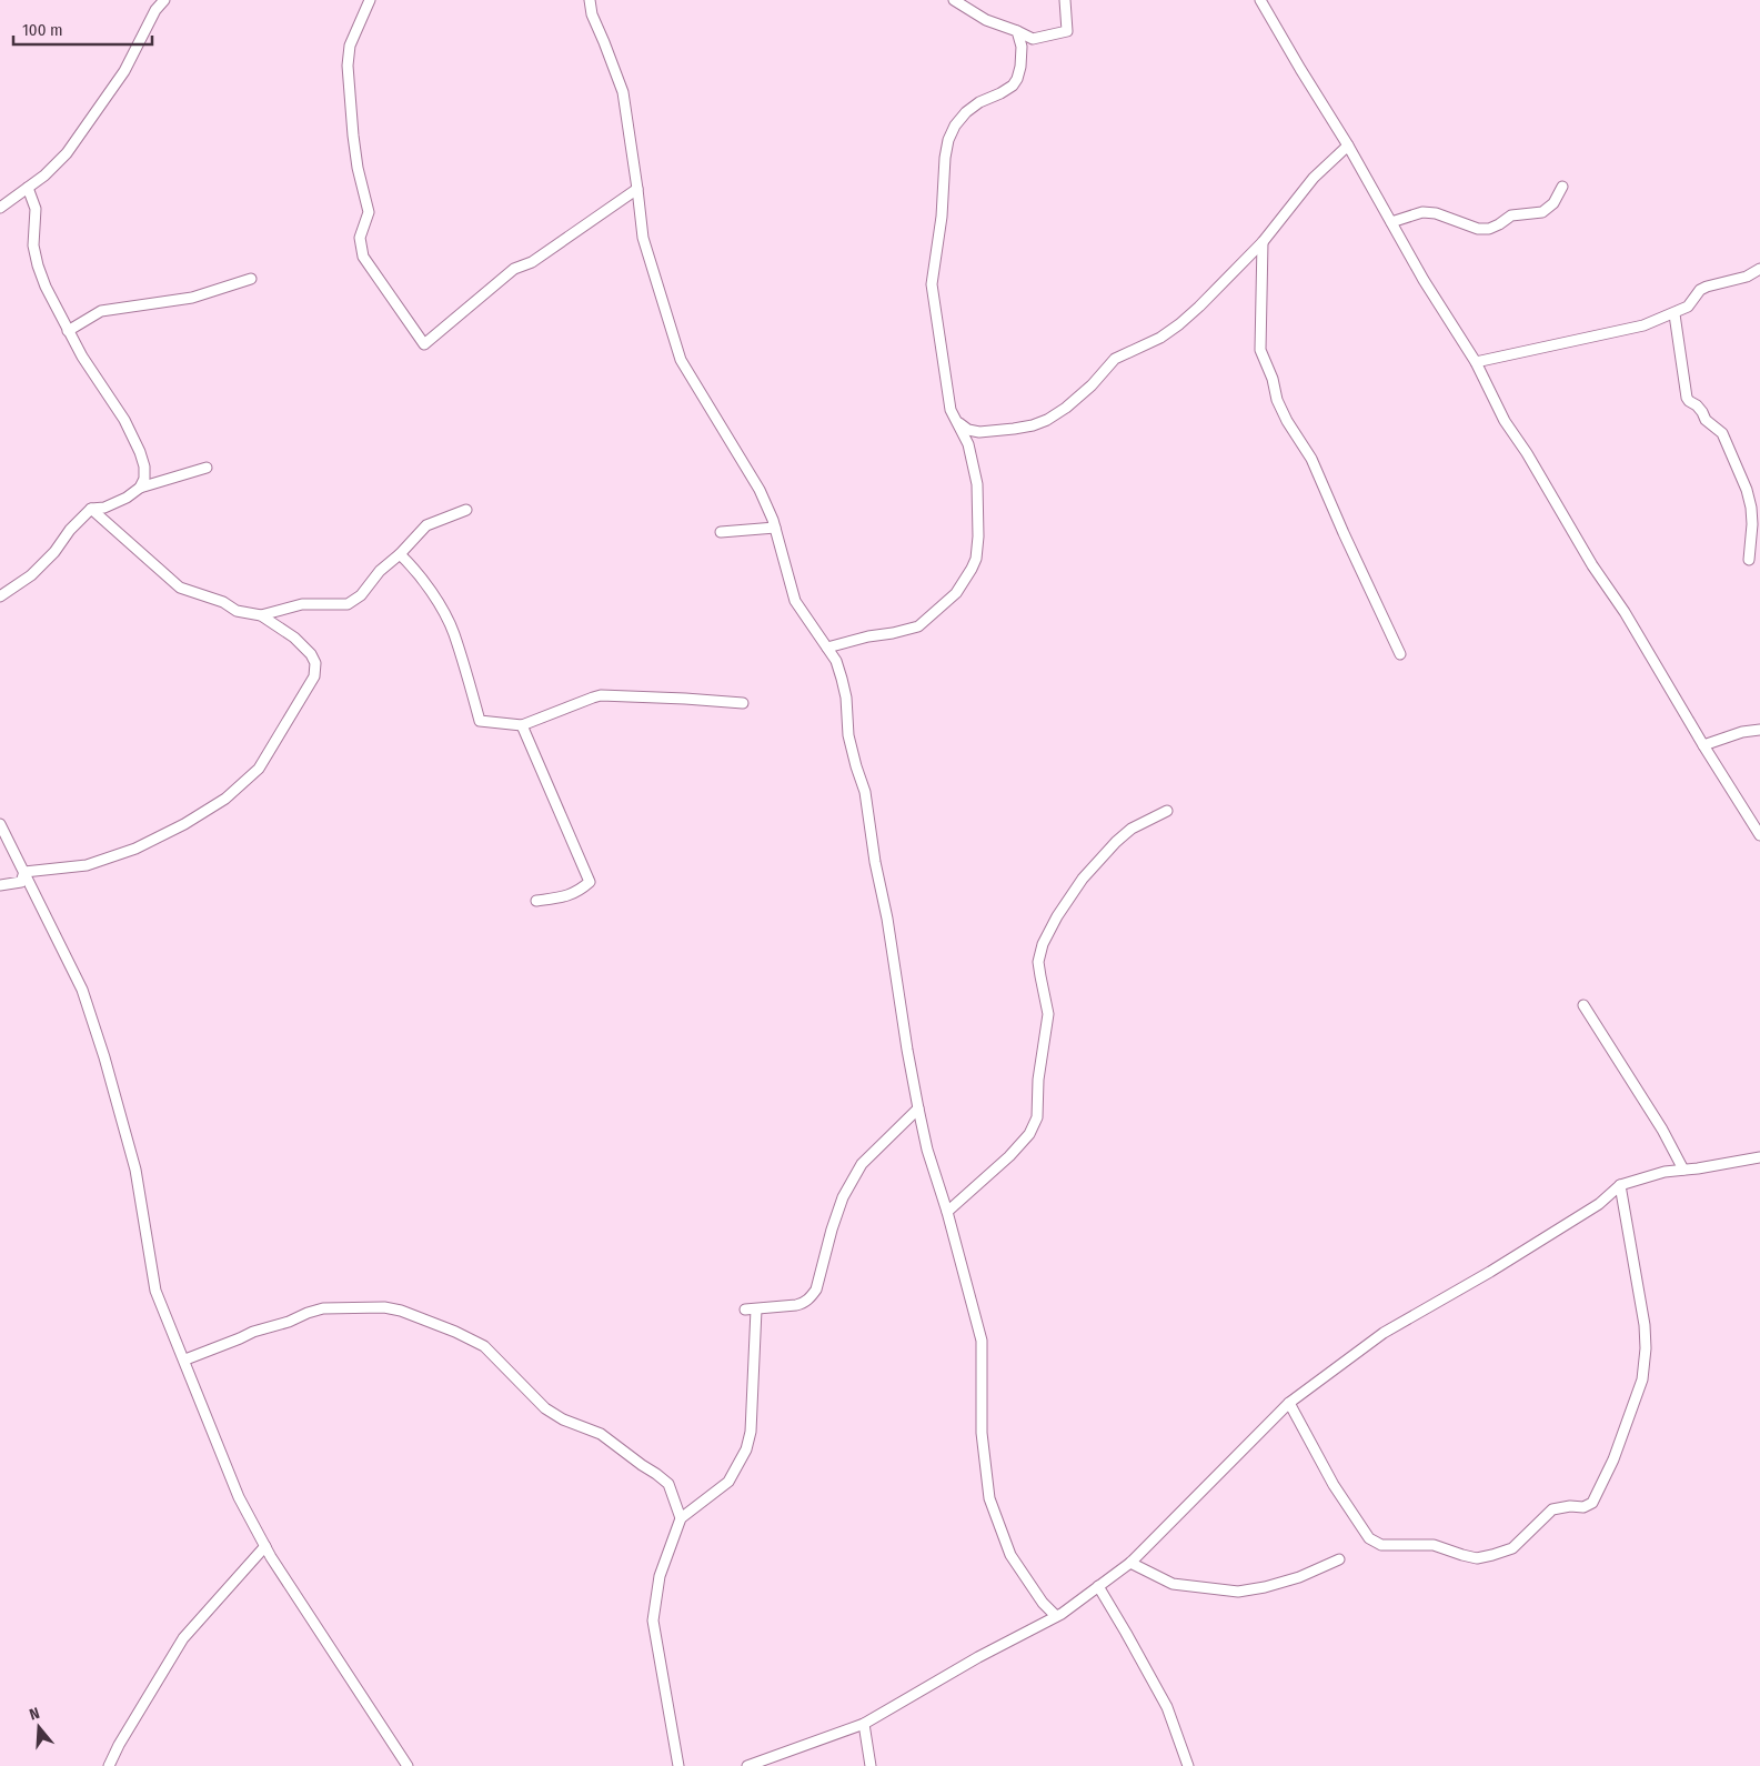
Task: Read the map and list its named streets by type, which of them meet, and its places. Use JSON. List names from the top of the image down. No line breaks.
{"scale_bar":"100 m","north":"top"}
